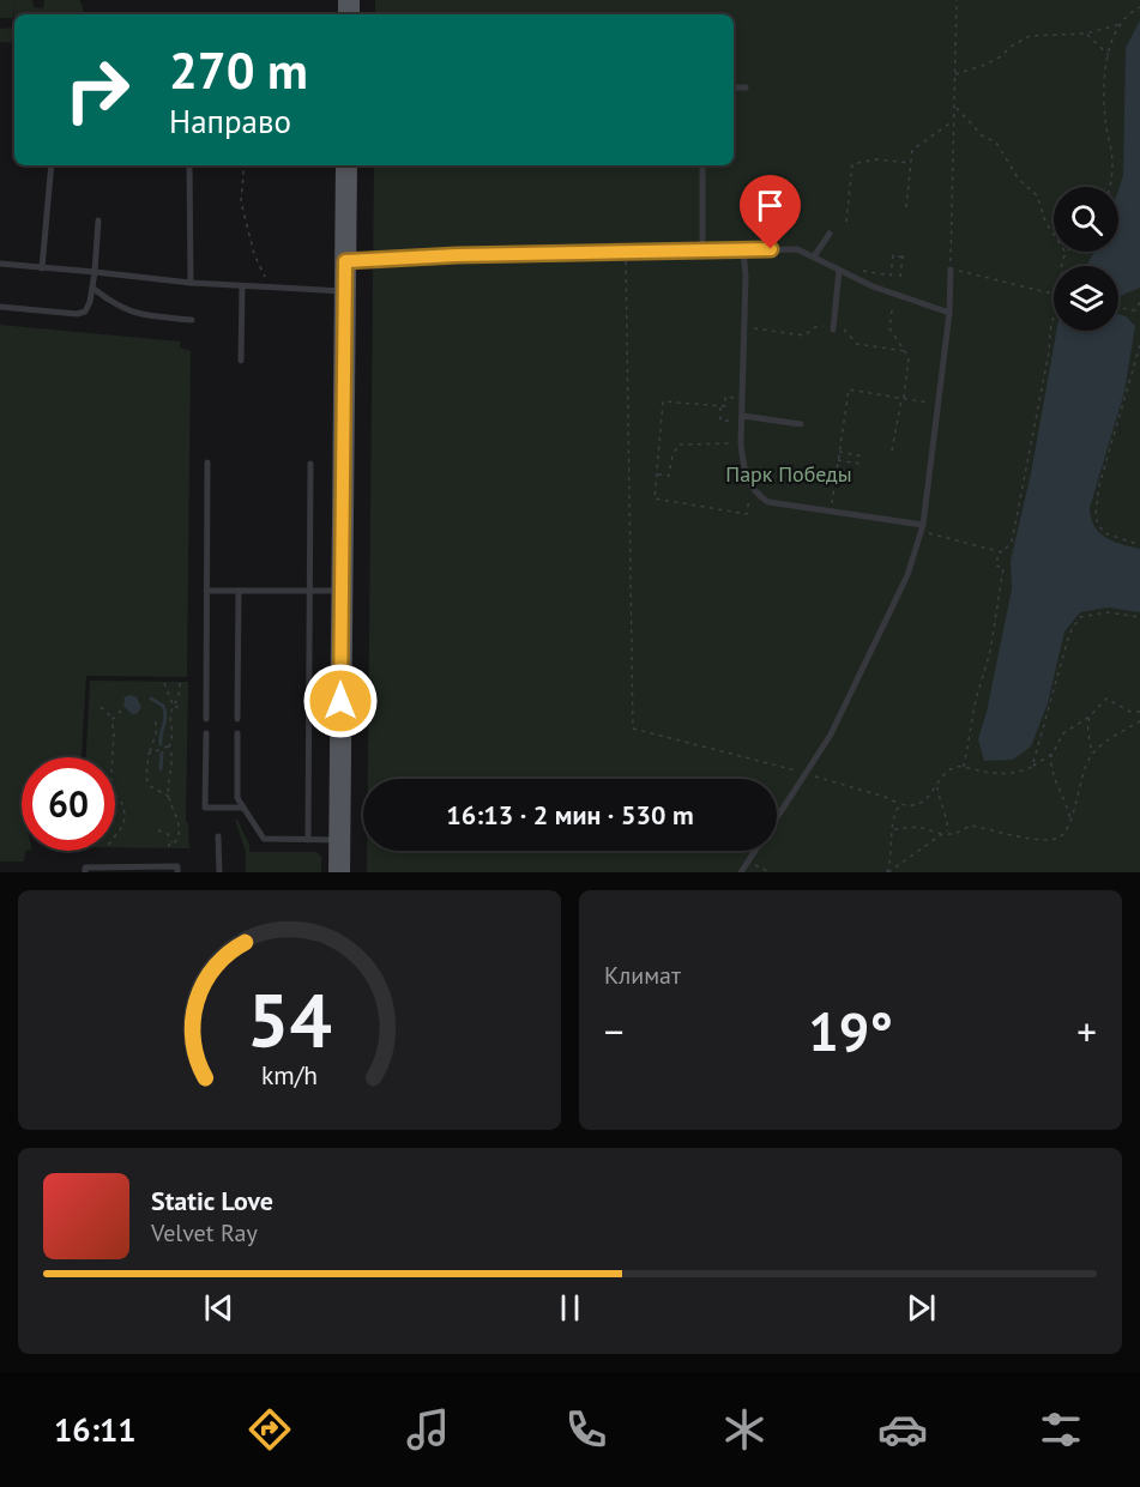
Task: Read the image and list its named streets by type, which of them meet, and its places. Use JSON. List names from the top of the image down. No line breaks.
{"parks":["Парк Победы"],"page":{"turn":["270 m","Направо"],"limit":"60","trip":"16:13 · 2 мин · 530 m","tile":"Климат","heat":["−","19°","+"],"song":["Static Love","Velvet Ray"],"tabs":"16:11","gauge":["54","km/h"]}}
